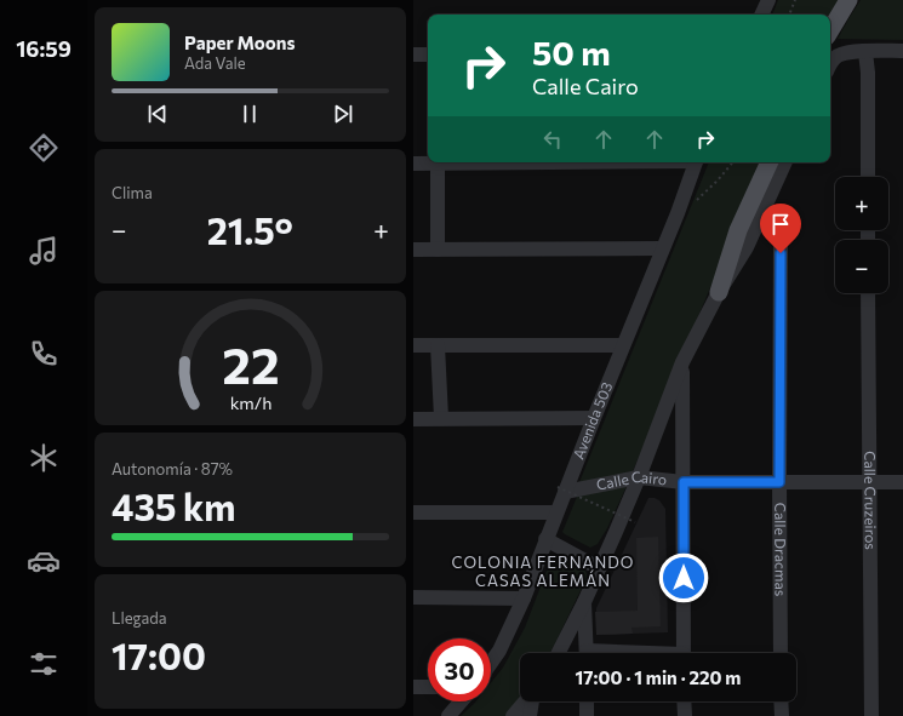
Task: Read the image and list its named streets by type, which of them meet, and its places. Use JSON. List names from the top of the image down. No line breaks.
{"streets":{"street":["Avenida 503","Calle Cairo","Calle Cruzeiros","Calle Dracmas"]},"crossings":[["Avenida 503","Calle Cairo"],["Calle Cairo","Calle Cruzeiros"],["Calle Cairo","Calle Dracmas"]],"districts":["COLONIA FERNANDO CASAS ALEMÁN"],"page":{"tabs":"16:59","turn":["50 m","Calle Cairo"],"song":["Paper Moons","Ada Vale"],"tile":["Clima",["Autonomía · 87%","435 km"],["Llegada","17:00"]],"map_buttons":["+","−"],"heat":["−","21.5°","+"],"limit":"30","trip":"17:00 · 1 min · 220 m","gauge":["22","km/h"]}}
